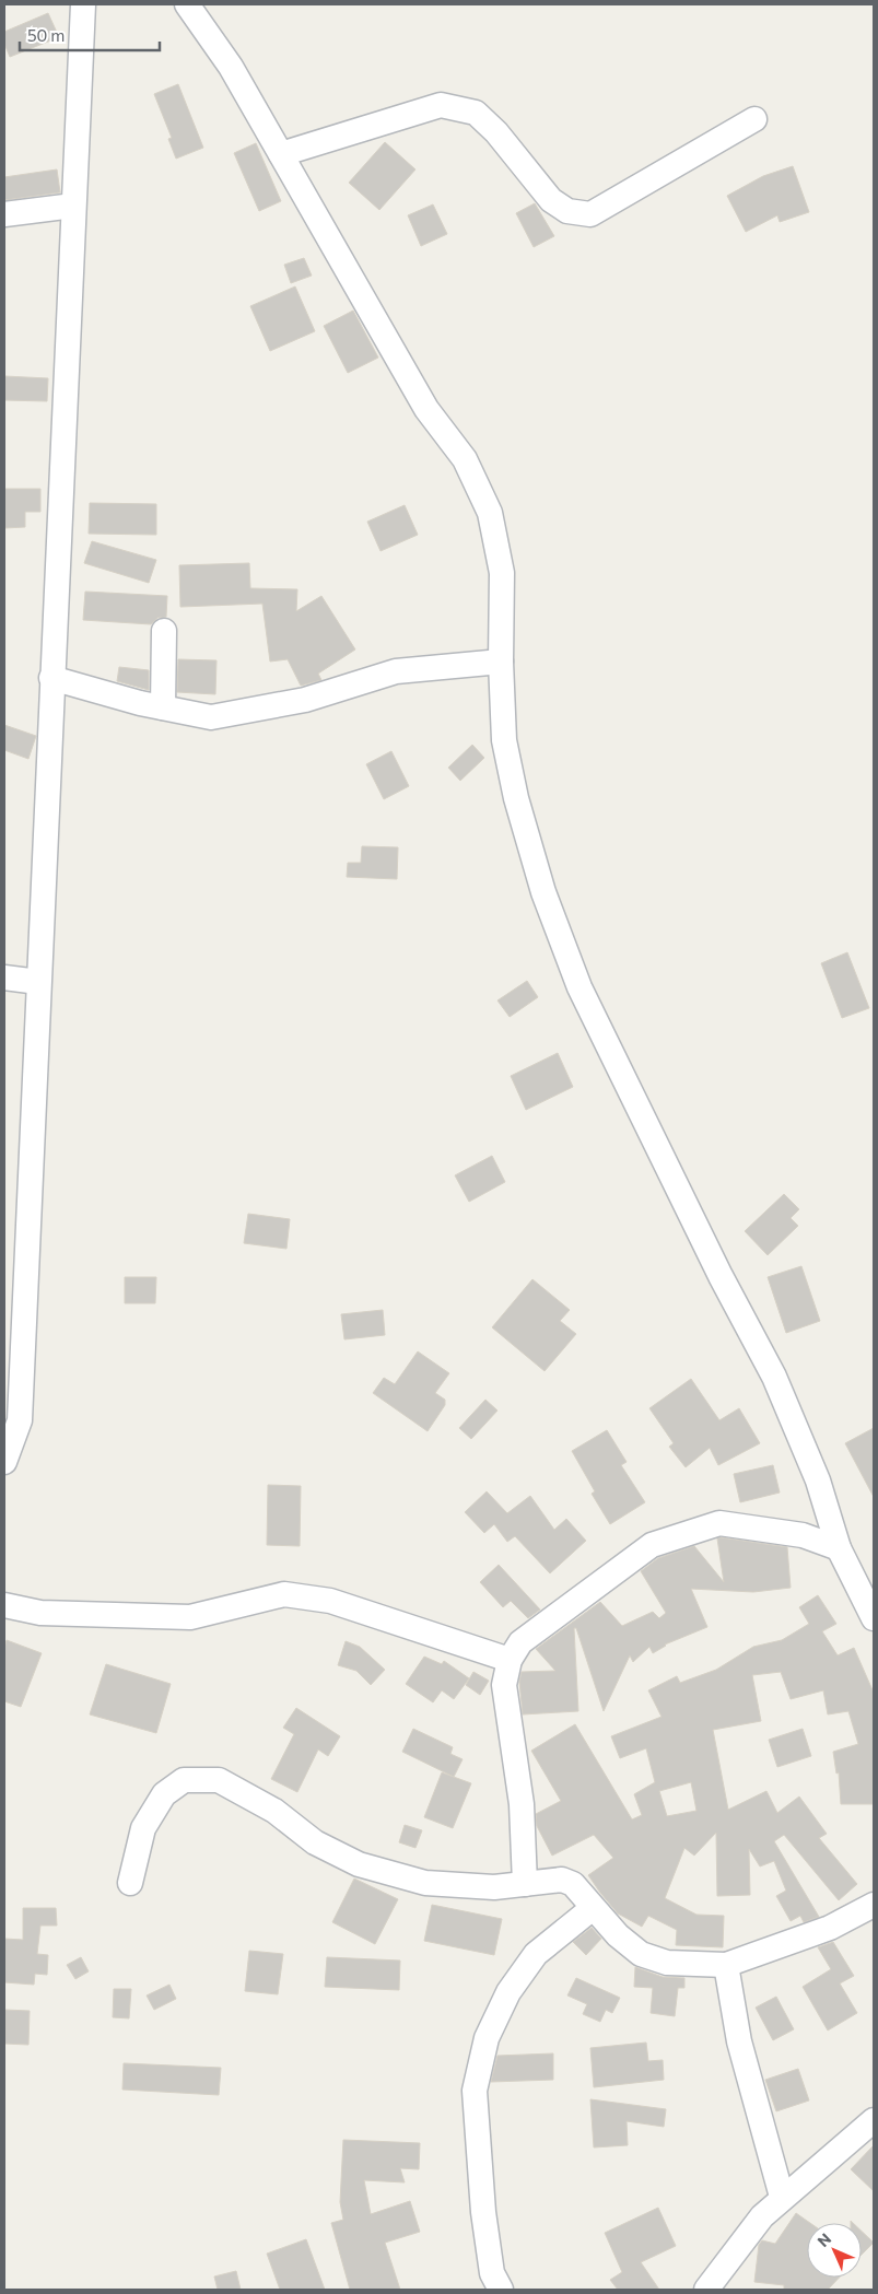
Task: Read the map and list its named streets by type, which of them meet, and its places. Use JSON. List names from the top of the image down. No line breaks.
{"scale_bar":"50 m","north":"top left"}
